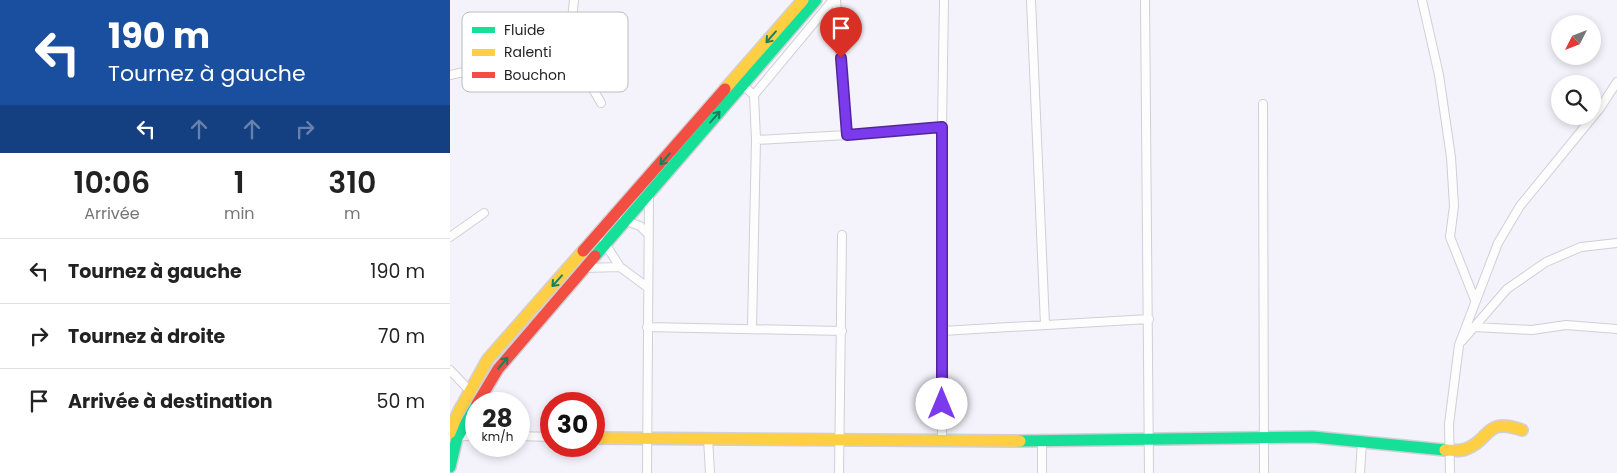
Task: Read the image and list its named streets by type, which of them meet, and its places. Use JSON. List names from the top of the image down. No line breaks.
{"legend":["Fluide","Ralenti","Bouchon"],"north":"bottom left","page":{"turn":["190 m","Tournez à gauche"],"eta":["10:06","Arrivée","1","min","310","m"],"list":[{"name":"Tournez à gauche","value":"190 m"},{"name":"Tournez à droite","value":"70 m"},{"name":"Arrivée à destination","value":"50 m"}],"speed":"28 km/h","limit":"30"}}
